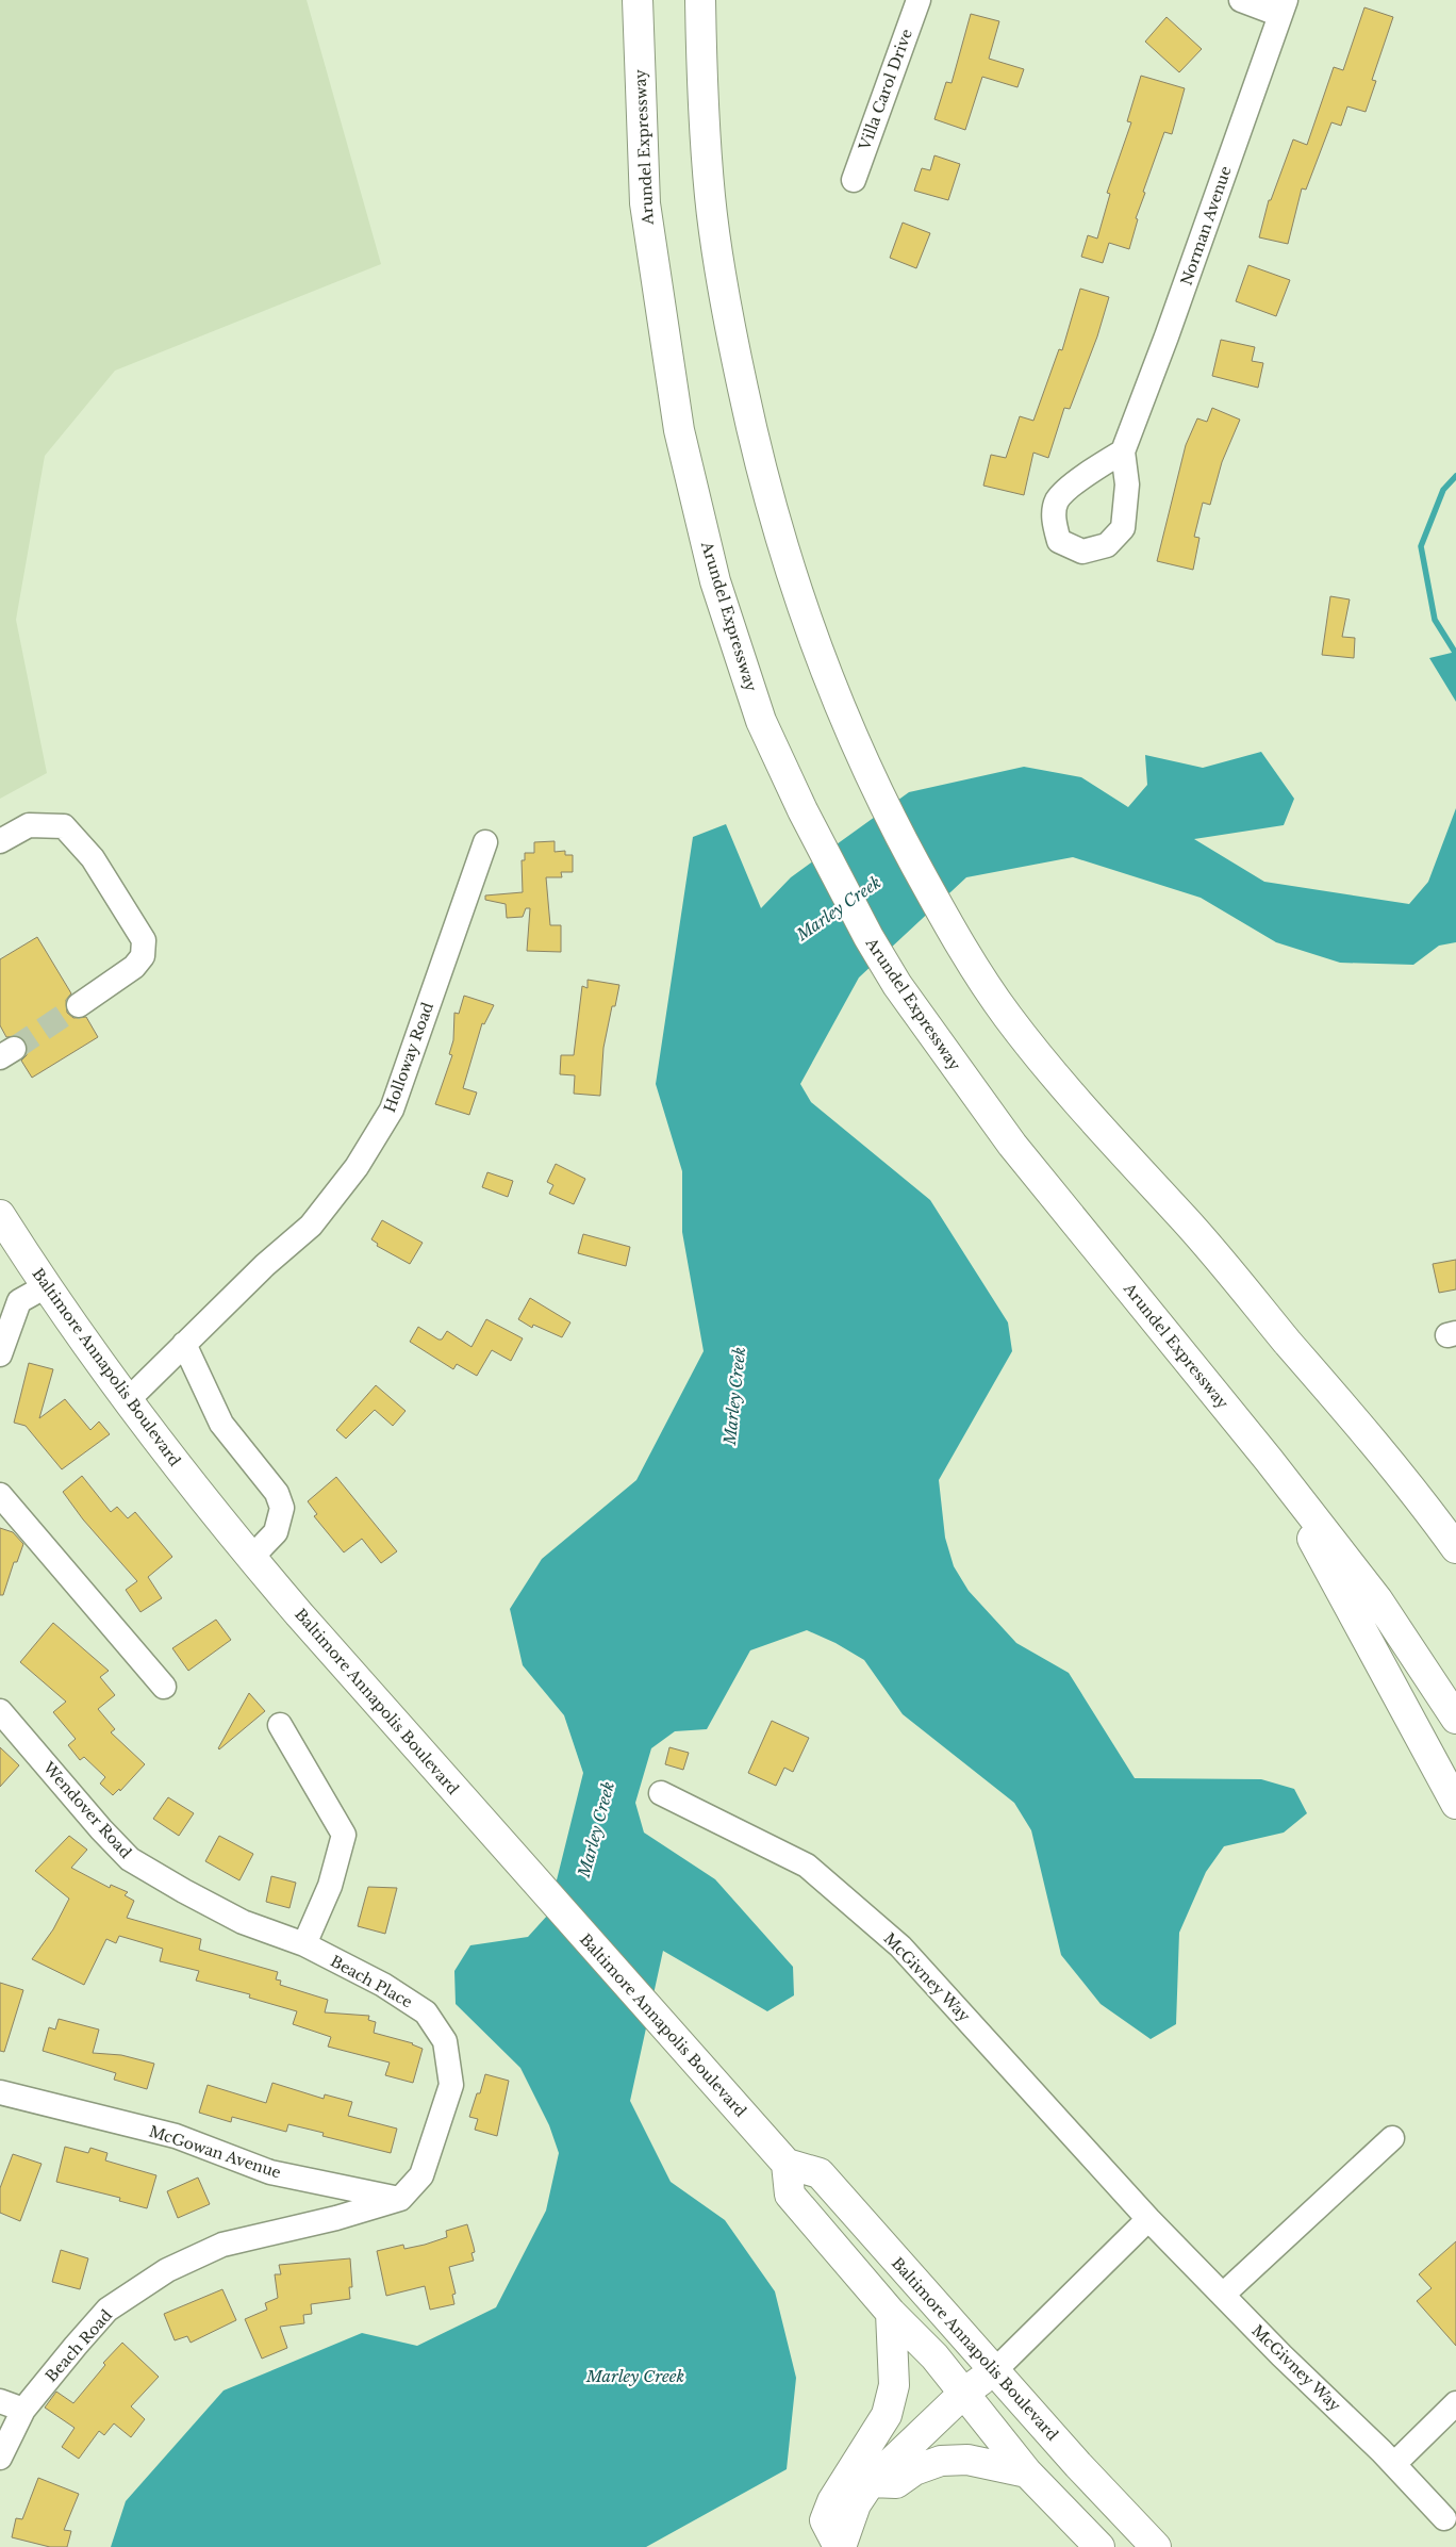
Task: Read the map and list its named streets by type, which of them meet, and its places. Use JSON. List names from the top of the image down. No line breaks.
{"streets":{"main road":["Arundel Expressway","Baltimore Annapolis Boulevard"],"street":["Villa Carol Drive","Norman Avenue","Holloway Road","Wendover Road","McGivney Way","Beach Place","McGowan Avenue","Beach Road"]},"crossings":[["Holloway Road","Baltimore Annapolis Boulevard"],["Wendover Road","Beach Place"],["Beach Place","McGowan Avenue"],["Beach Place","Beach Road"],["McGowan Avenue","Beach Road"]],"water":["Marley Creek"]}
